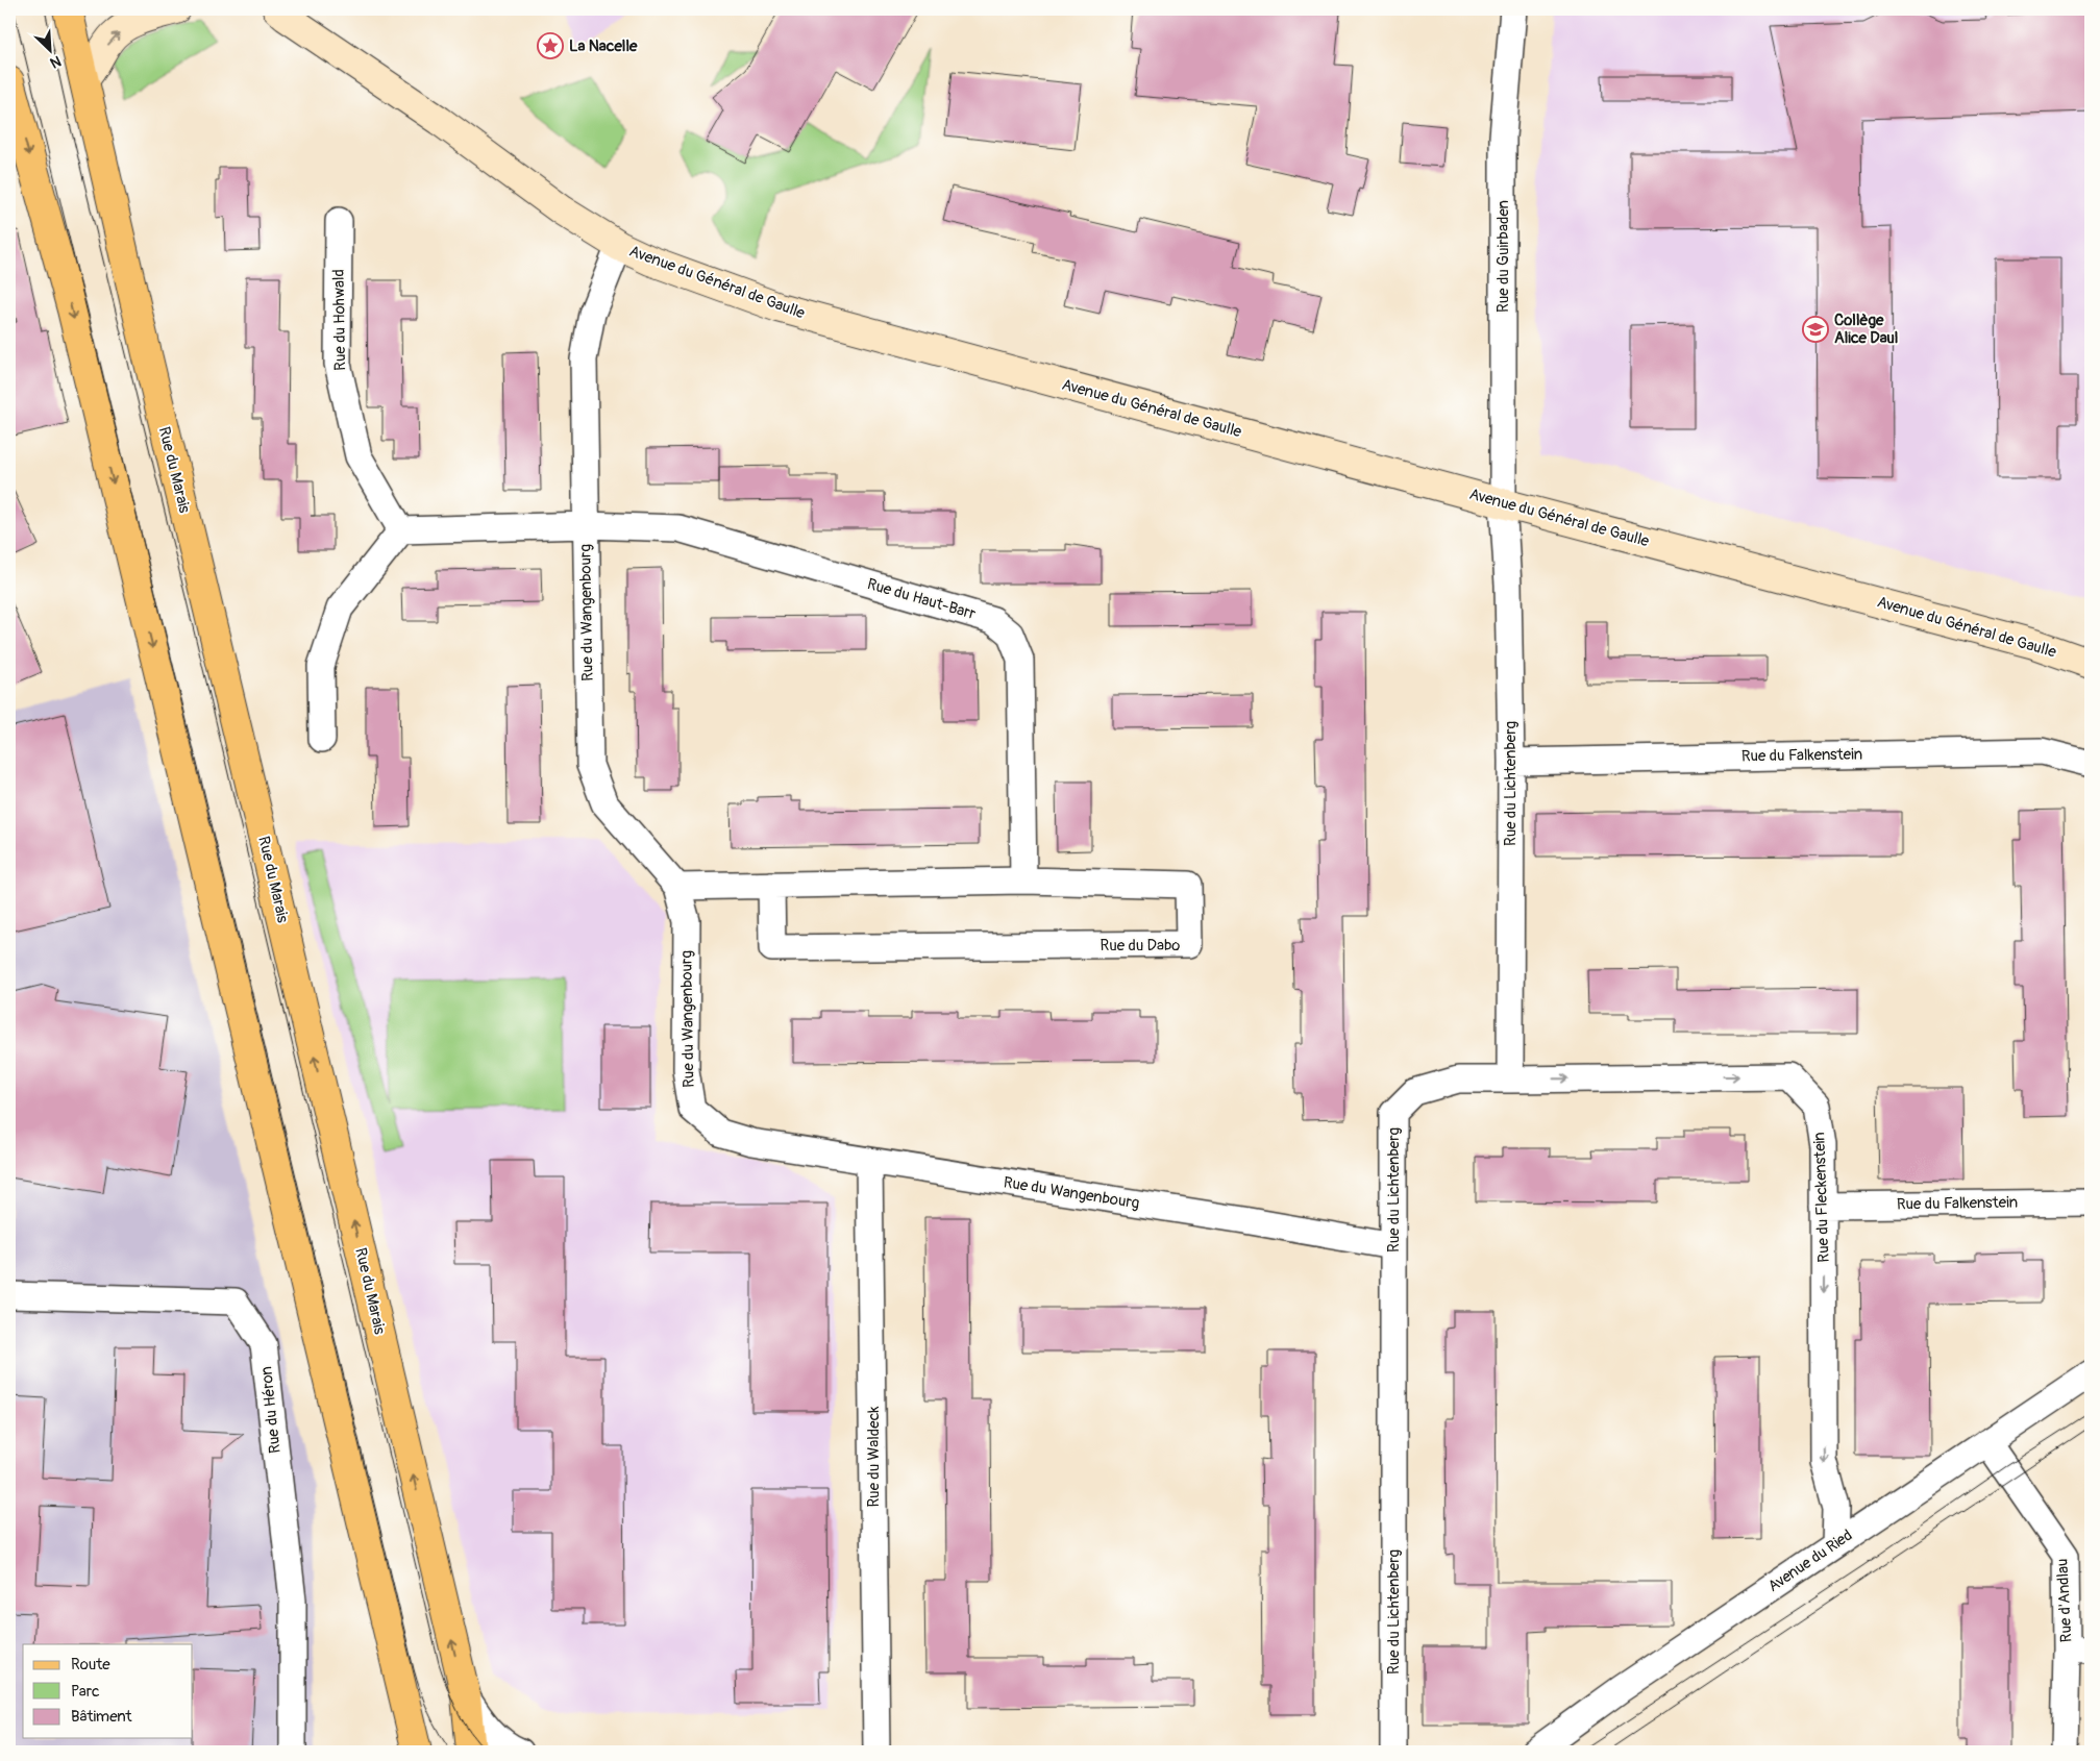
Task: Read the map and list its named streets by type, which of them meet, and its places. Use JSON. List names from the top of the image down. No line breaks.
{"streets":{"main road":["Rue du Marais"],"street":["Rue du Guirbaden","Avenue du Général de Gaulle","Rue du Hohwald","Rue du Haut-Barr","Rue du Wangenbourg","Rue du Falkenstein","Rue du Lichtenberg","Rue du Dabo","Rue du Fleckenstein","Rue du Héron","Rue du Waldeck","Avenue du Ried","Rue d'Andlau"]},"crossings":[["Rue du Guirbaden","Avenue du Général de Gaulle"],["Rue du Guirbaden","Rue du Lichtenberg"],["Avenue du Général de Gaulle","Rue du Wangenbourg"],["Avenue du Général de Gaulle","Rue du Lichtenberg"],["Rue du Haut-Barr","Rue du Wangenbourg"],["Rue du Haut-Barr","Rue du Dabo"],["Rue du Wangenbourg","Rue du Lichtenberg"],["Rue du Wangenbourg","Rue du Dabo"],["Rue du Wangenbourg","Rue du Waldeck"],["Rue du Falkenstein","Rue du Lichtenberg"],["Rue du Falkenstein","Rue du Fleckenstein"],["Rue du Lichtenberg","Rue du Fleckenstein"],["Rue du Fleckenstein","Avenue du Ried"],["Avenue du Ried","Rue d'Andlau"]],"places":{"place":["La Nacelle"],"school or university":["Collège Alice Daul"]},"legend":["Route","Parc","Bâtiment"],"north":"bottom right"}
